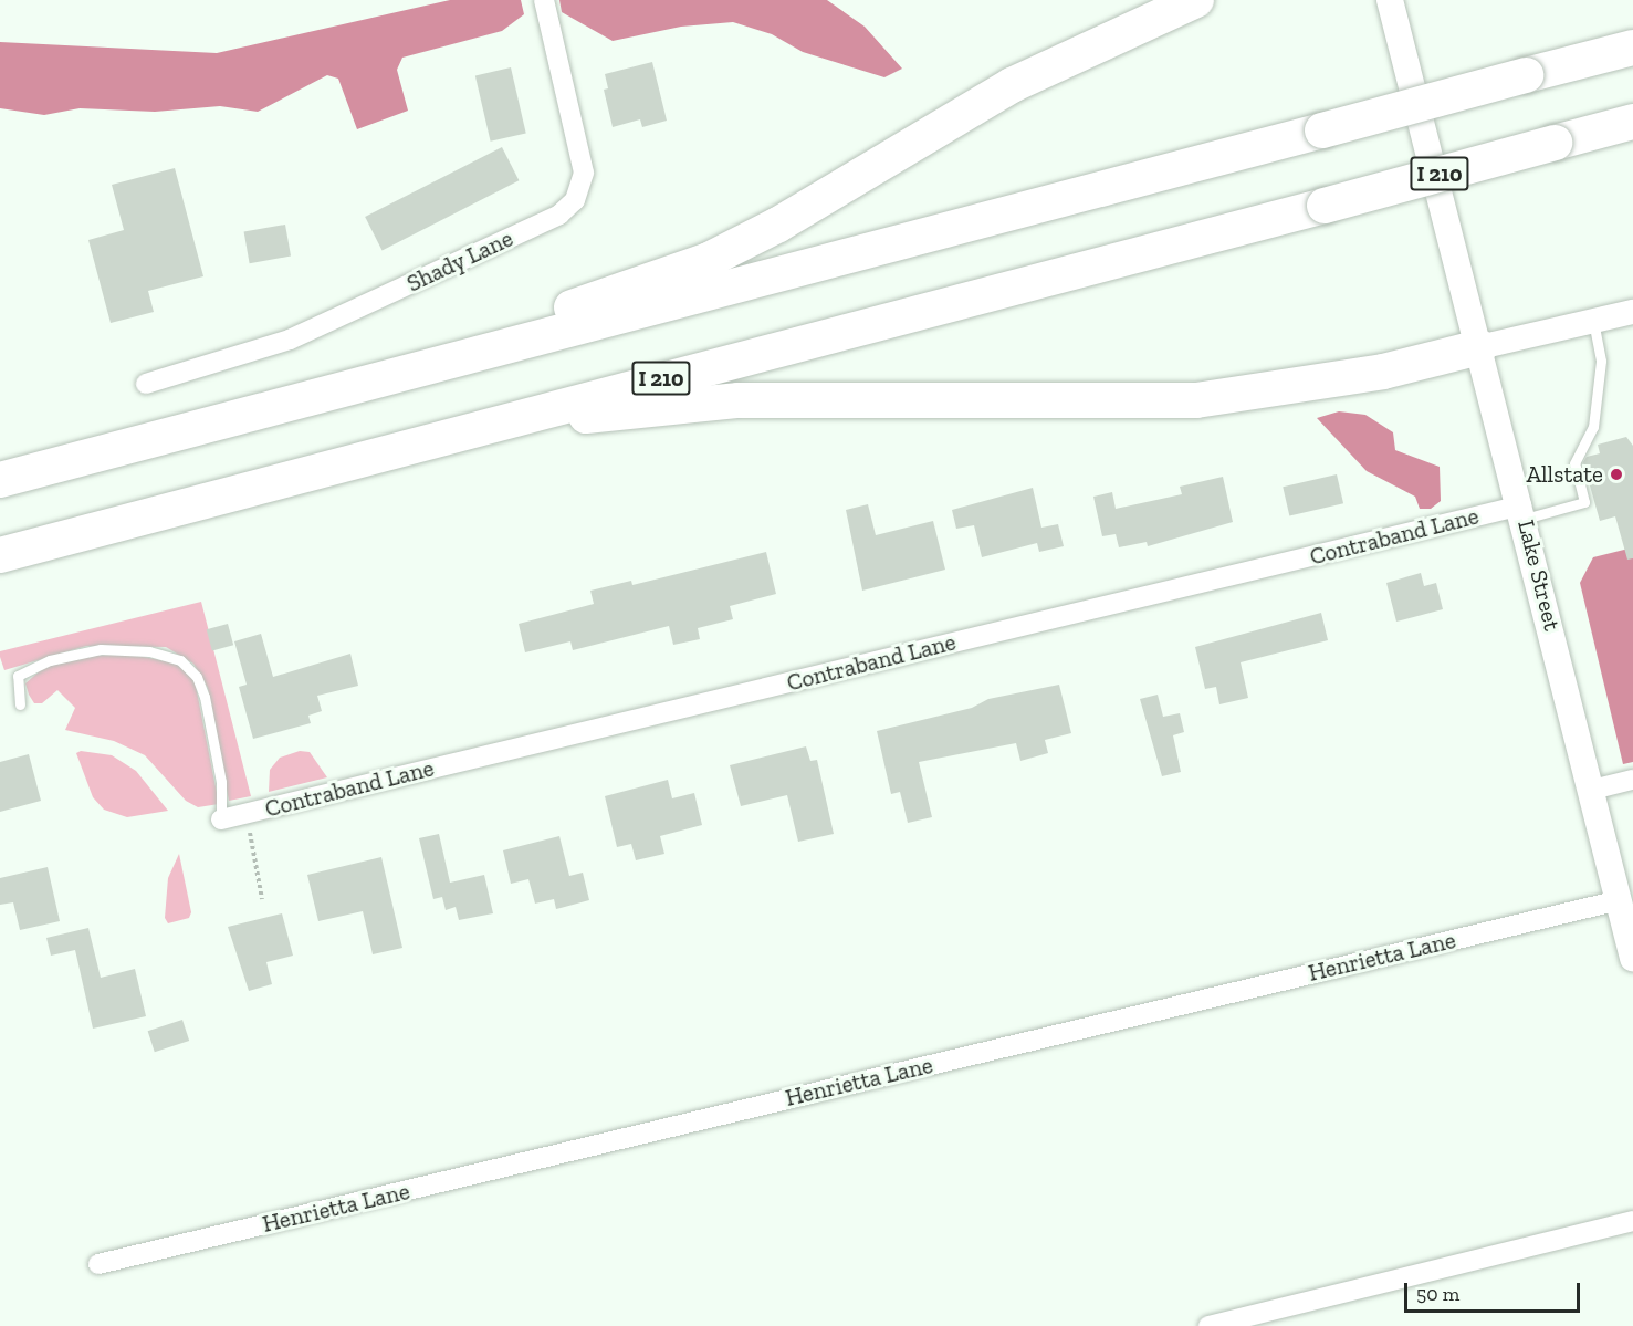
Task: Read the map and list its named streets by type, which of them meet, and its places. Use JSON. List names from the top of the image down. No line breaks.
{"streets":{"highway":["I 210"],"main road":["Lake Street"],"street":["Shady Lane","Contraband Lane","Henrietta Lane"]},"crossings":[["Contraband Lane","Lake Street"],["Lake Street","Henrietta Lane"]],"places":["Allstate"],"scale_bar":"50 m"}
